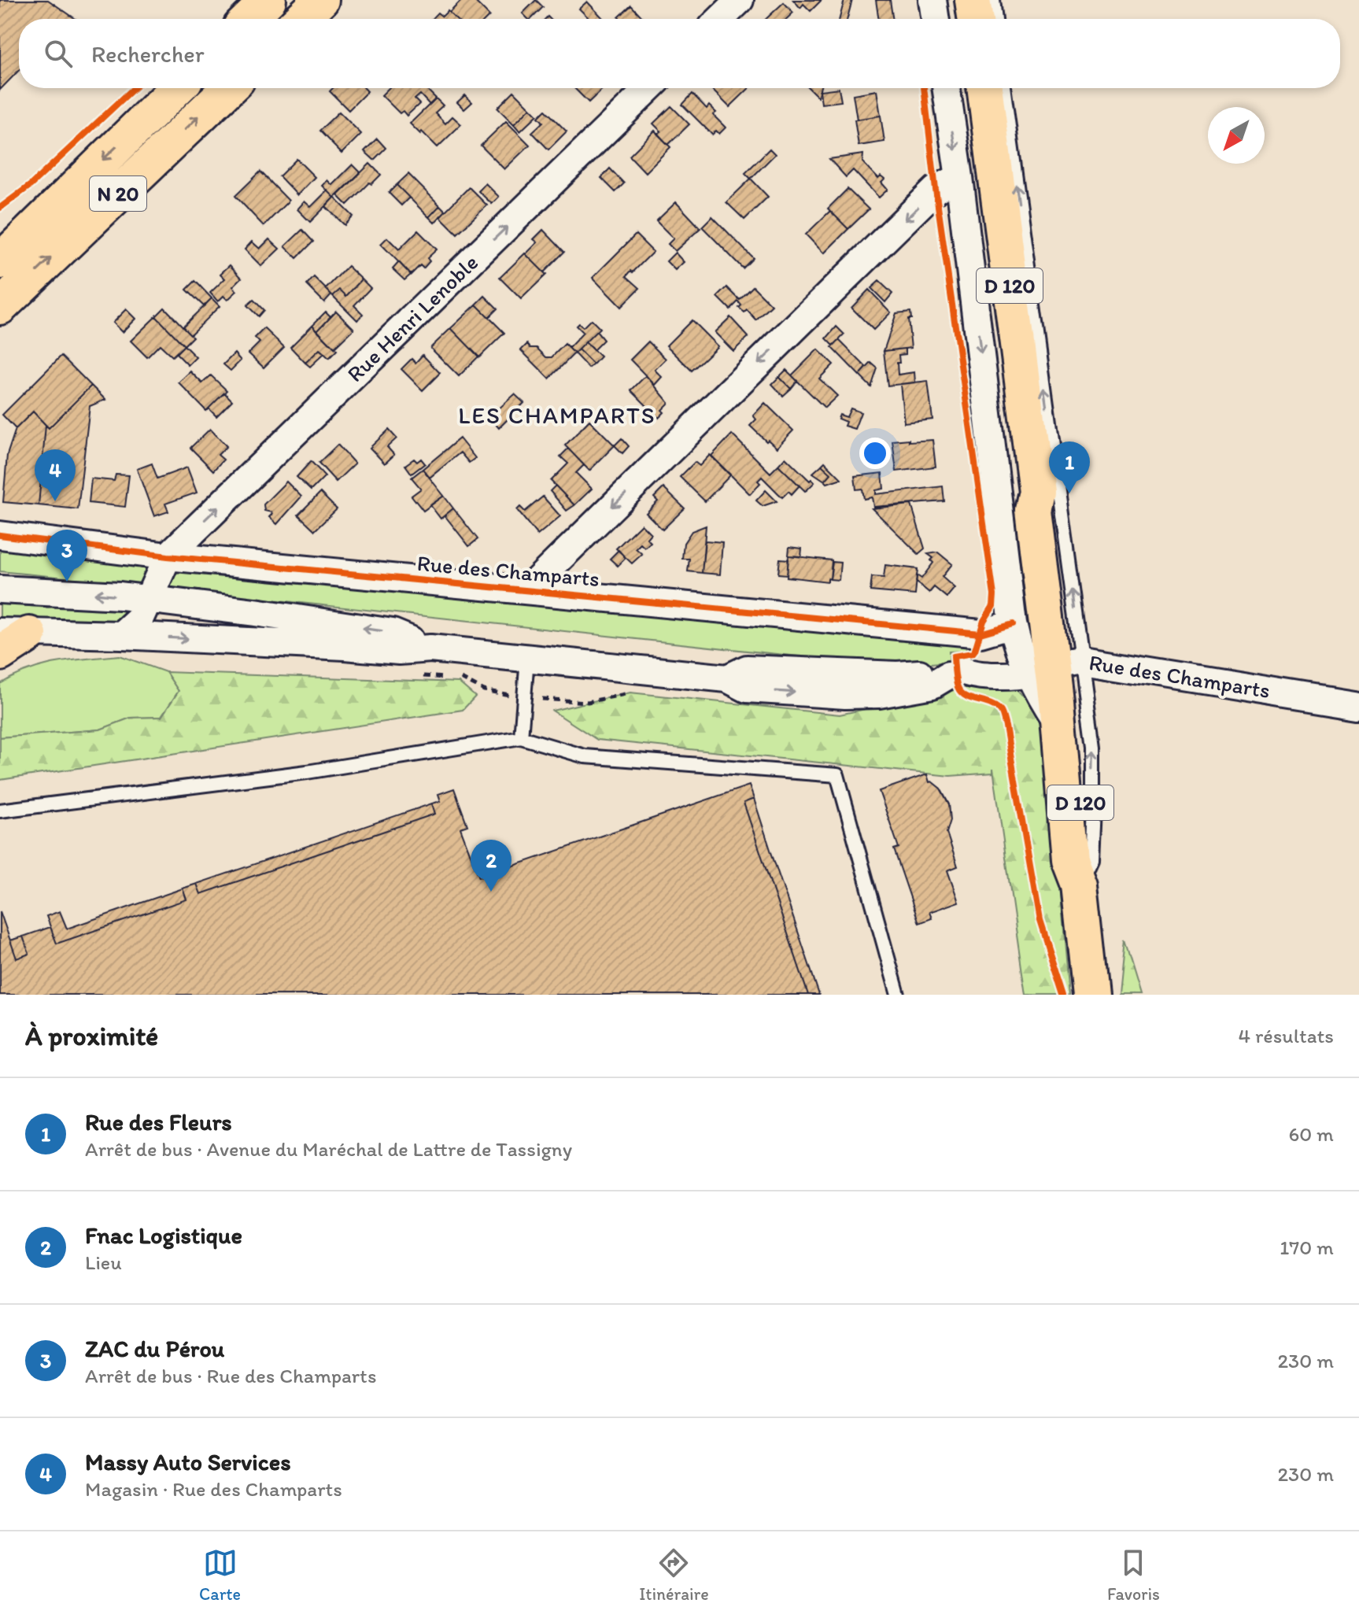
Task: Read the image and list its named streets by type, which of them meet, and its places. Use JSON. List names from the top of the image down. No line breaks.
{"streets":{"main road":["N 20","D 120"],"street":["Rue Henri Lenoble","Rue des Champarts"]},"crossings":[["D 120","Rue des Champarts"],["Rue Henri Lenoble","Rue des Champarts"]],"one_way":["Rue Henri Lenoble"],"districts":["LES CHAMPARTS"],"north":"bottom left","page":{"search":"Rechercher","pins":["1","4","3","2"],"heading":["À proximité","4 résultats"],"list":[{"mark":"1","name":"Rue des Fleurs","note":"Arrêt de bus · Avenue du Maréchal de Lattre de Tassigny","value":"60 m"},{"mark":"2","name":"Fnac Logistique","note":"Lieu","value":"170 m"},{"mark":"3","name":"ZAC du Pérou","note":"Arrêt de bus · Rue des Champarts","value":"230 m"},{"mark":"4","name":"Massy Auto Services","note":"Magasin · Rue des Champarts","value":"230 m"}],"nav":["Carte","Itinéraire","Favoris"]}}
